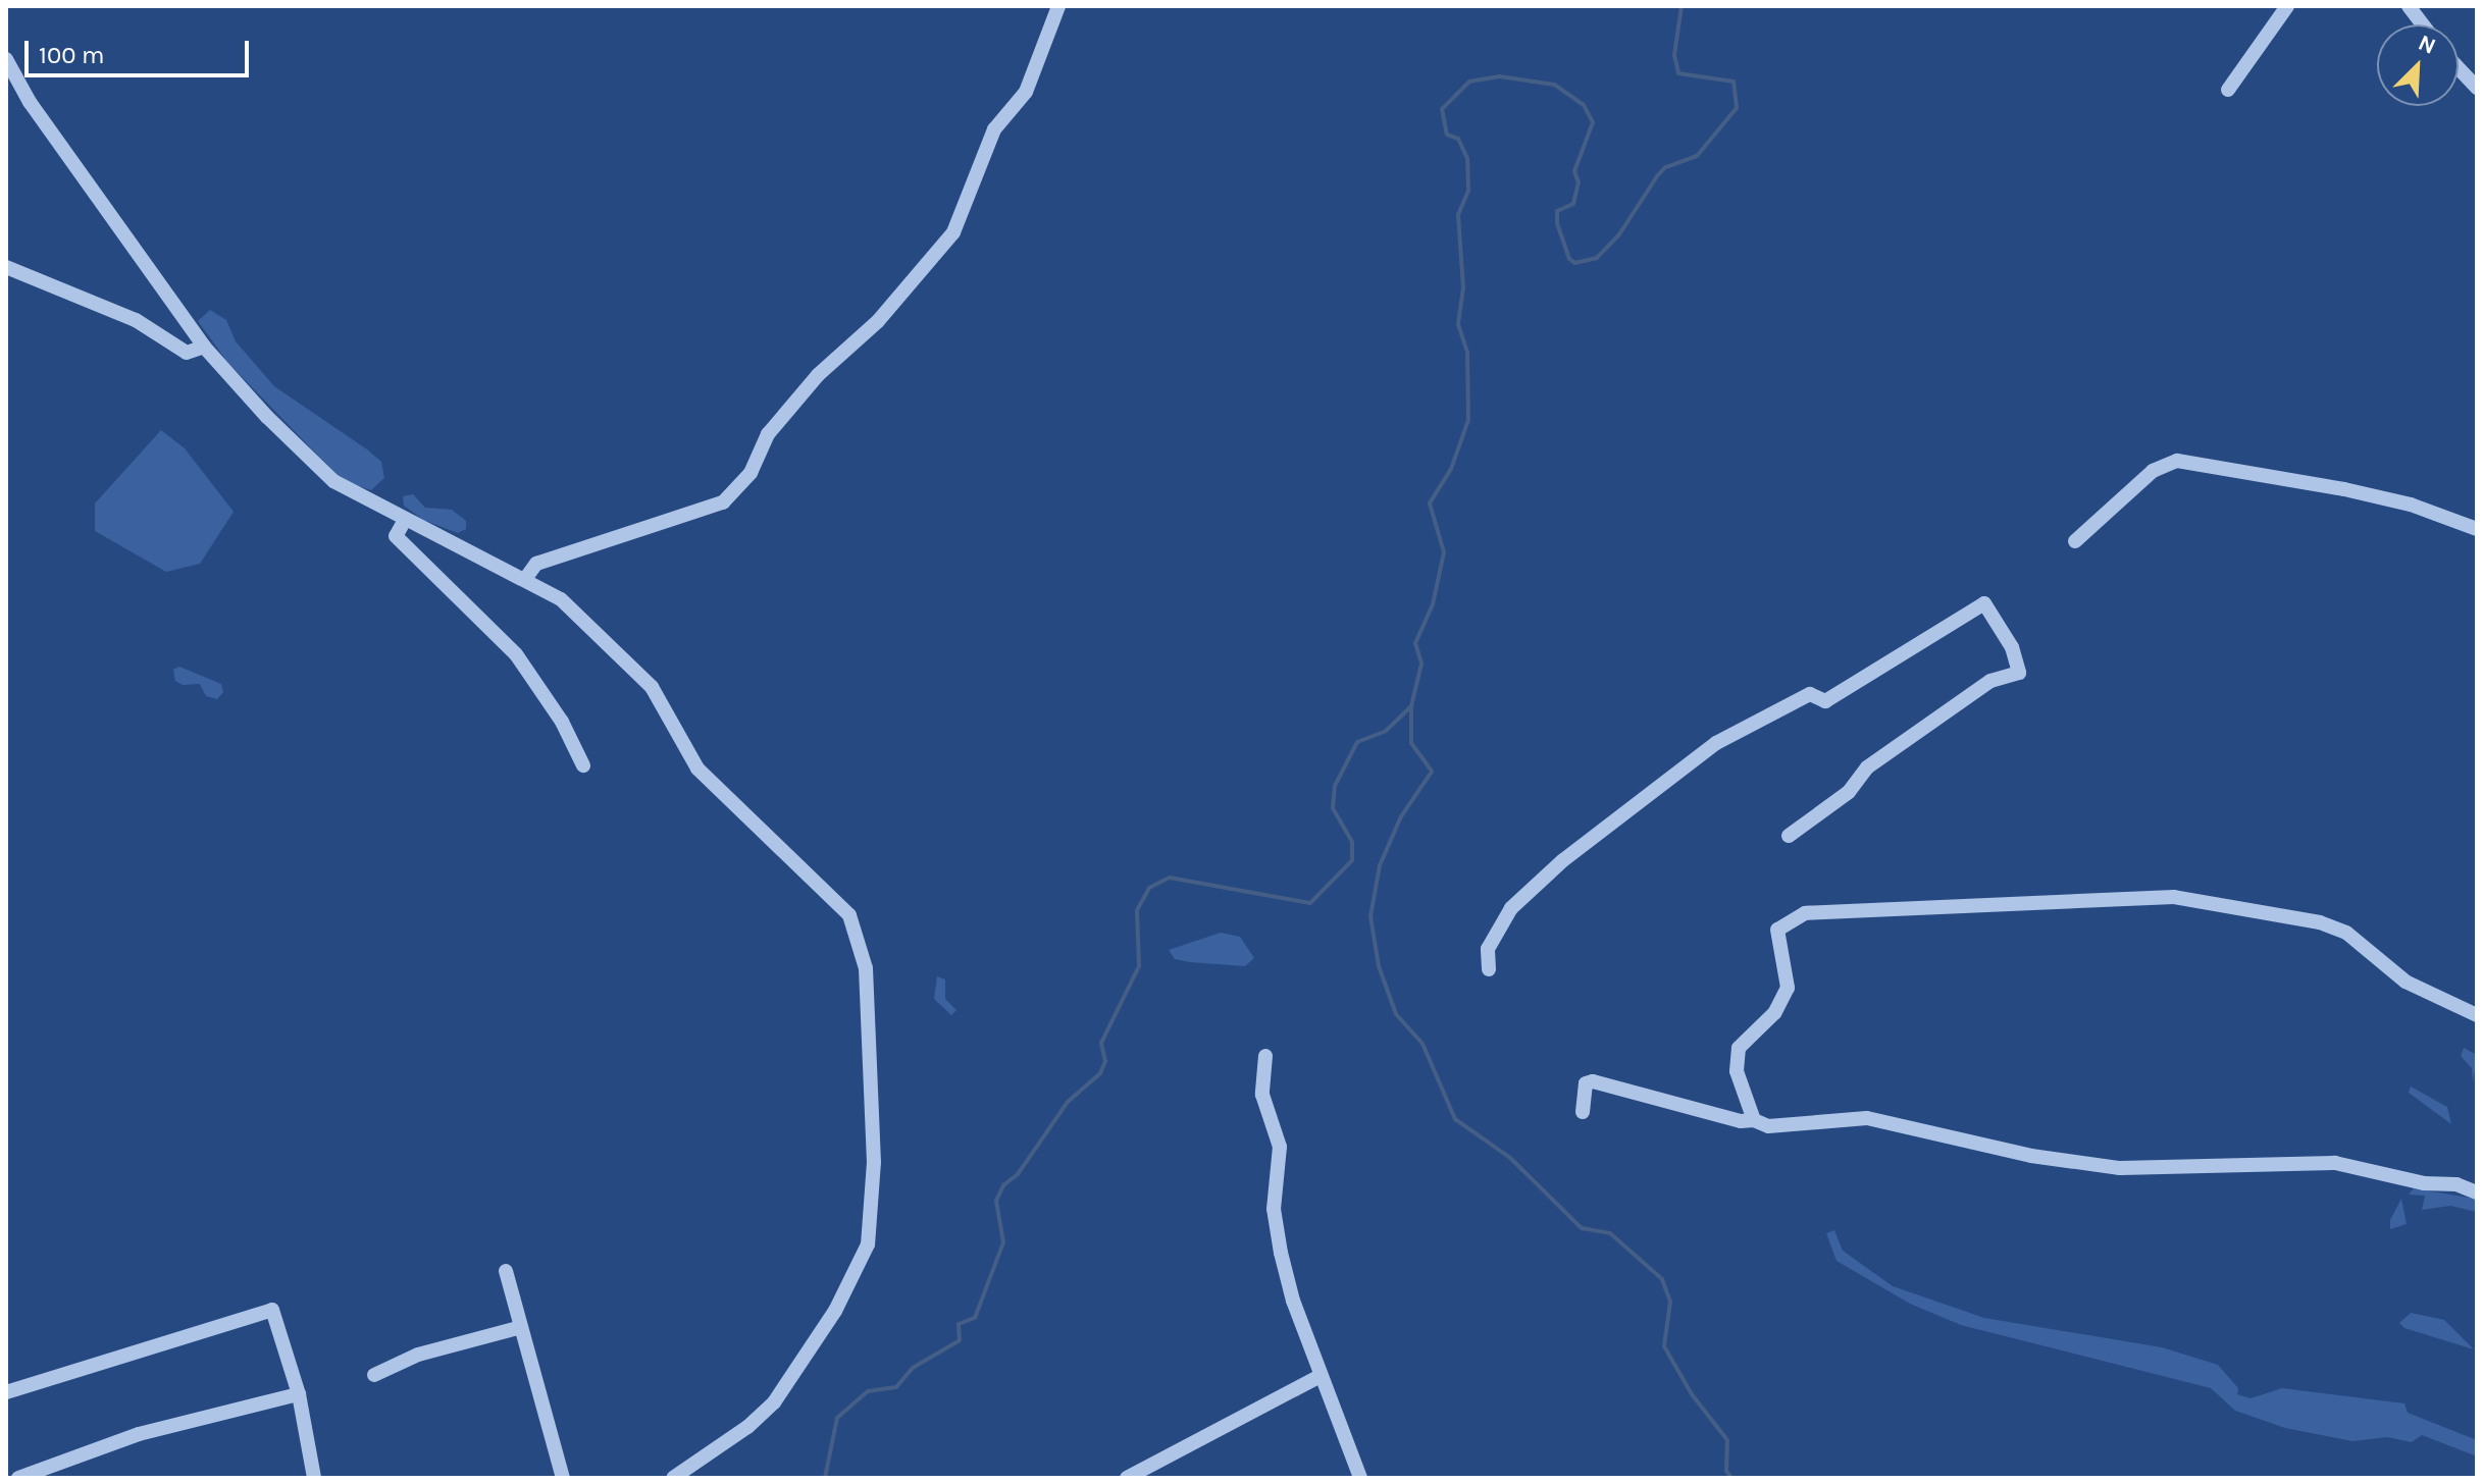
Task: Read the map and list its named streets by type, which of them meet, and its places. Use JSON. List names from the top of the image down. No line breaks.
{"scale_bar":"100 m","north":"top right"}
